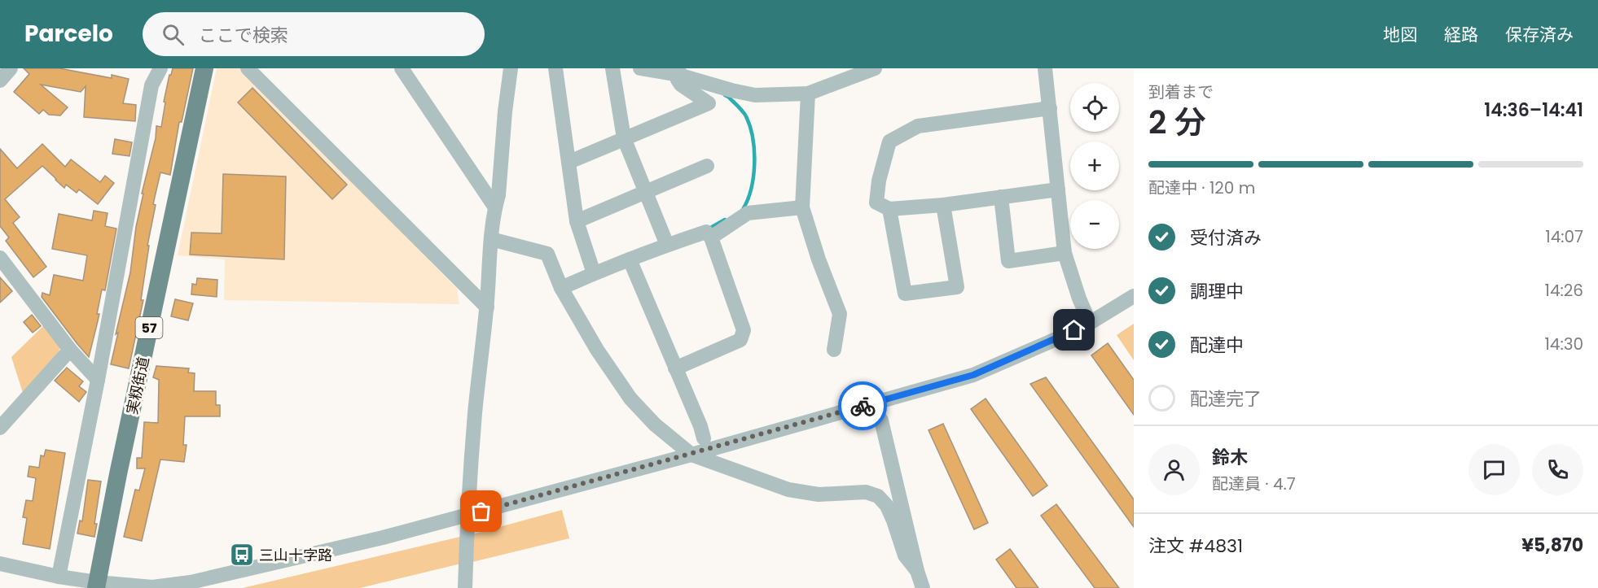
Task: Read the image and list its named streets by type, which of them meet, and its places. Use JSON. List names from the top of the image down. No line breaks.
{"streets":{"main road":["57","実籾街道"]},"places":{"bus stop":["三山十字路"]},"page":{"header":"Parcelo","search":"ここで検索","nav":["地図","経路","保存済み"],"heading":["2 分","到着まで","14:36–14:41"],"panel":["鈴木","配達員 · 4.7","注文 #4831","¥5,870"],"map_buttons":["+","−"],"bar":"配達中 · 120 m","list":[["受付済み","14:07"],["調理中","14:26"],["配達中","14:30"],"配達完了"]}}
